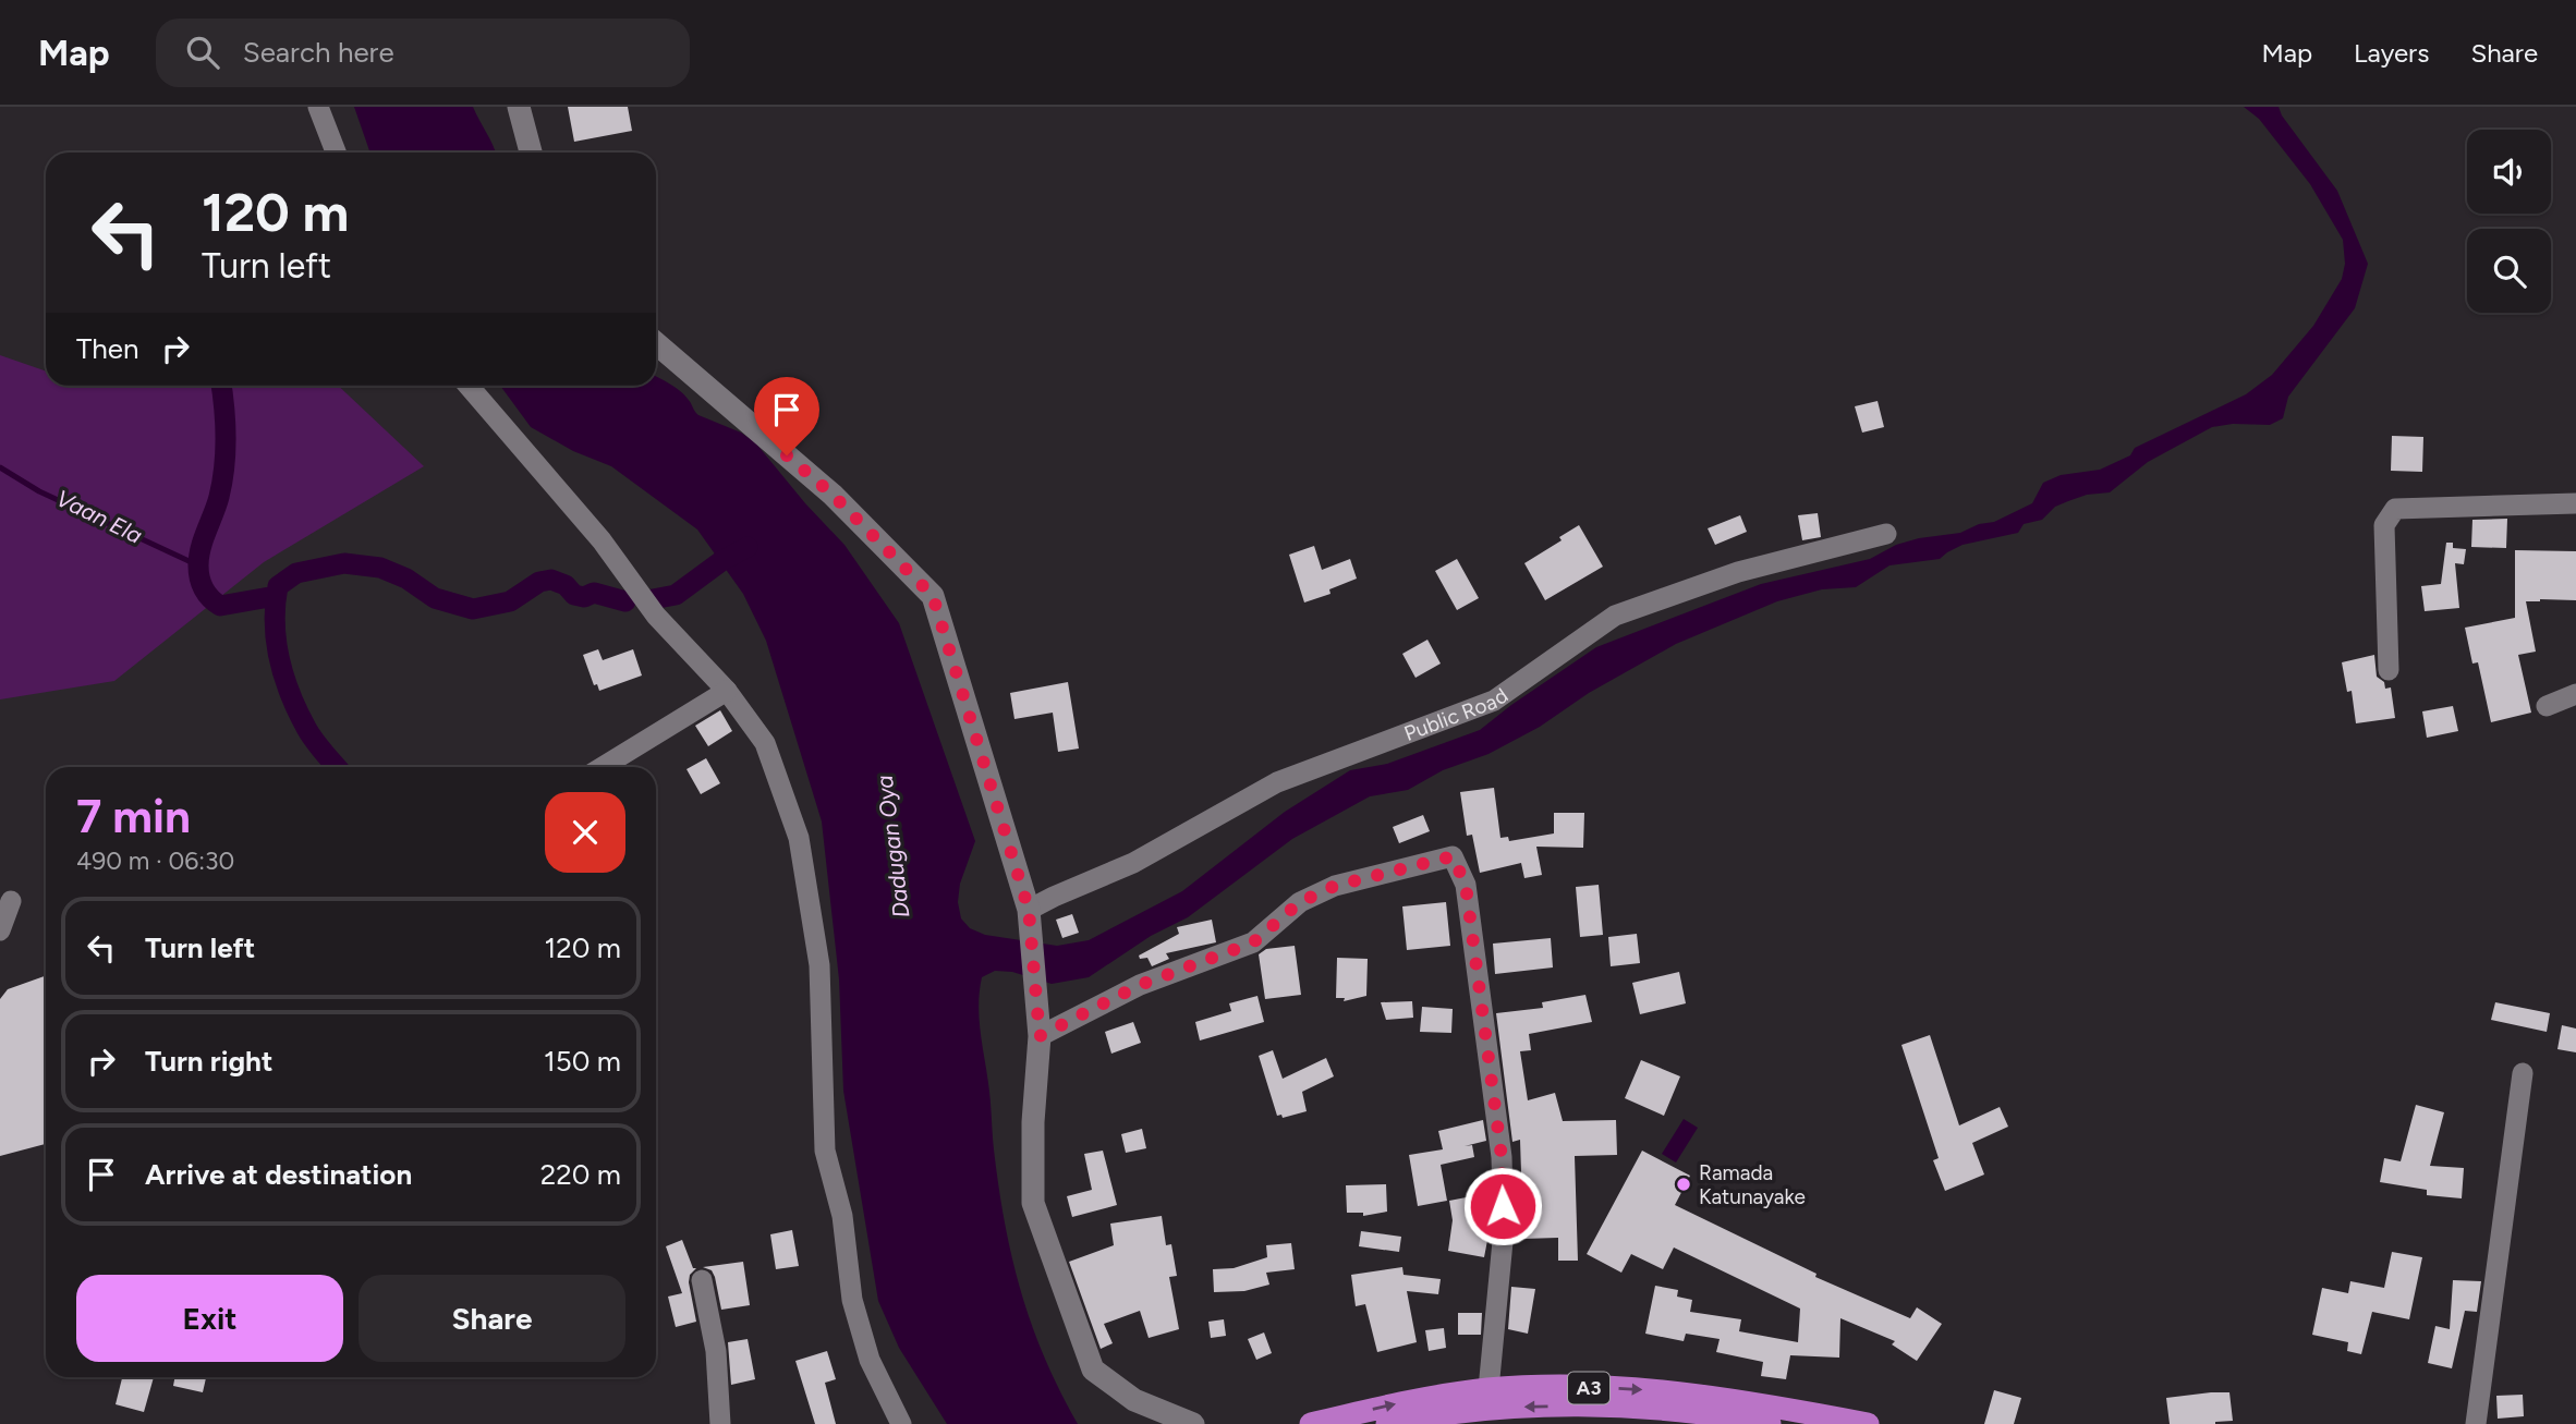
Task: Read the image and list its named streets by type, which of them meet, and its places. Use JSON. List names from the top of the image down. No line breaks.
{"streets":{"highway":["A3"],"street":["Public Road"]},"water":["Vaan Ela","Dadugan Oya"],"places":["Ramada Katunayake"],"page":{"header":"Map","search":"Search here","nav":["Map","Layers","Share"],"turn":["120 m","Turn left"],"then":"Then","heading":["7 min","490 m · 06:30"],"list":[{"name":"Turn left","value":"120 m"},{"name":"Turn right","value":"150 m"},{"name":"Arrive at destination","value":"220 m"}],"buttons":["Exit","Share"]}}
